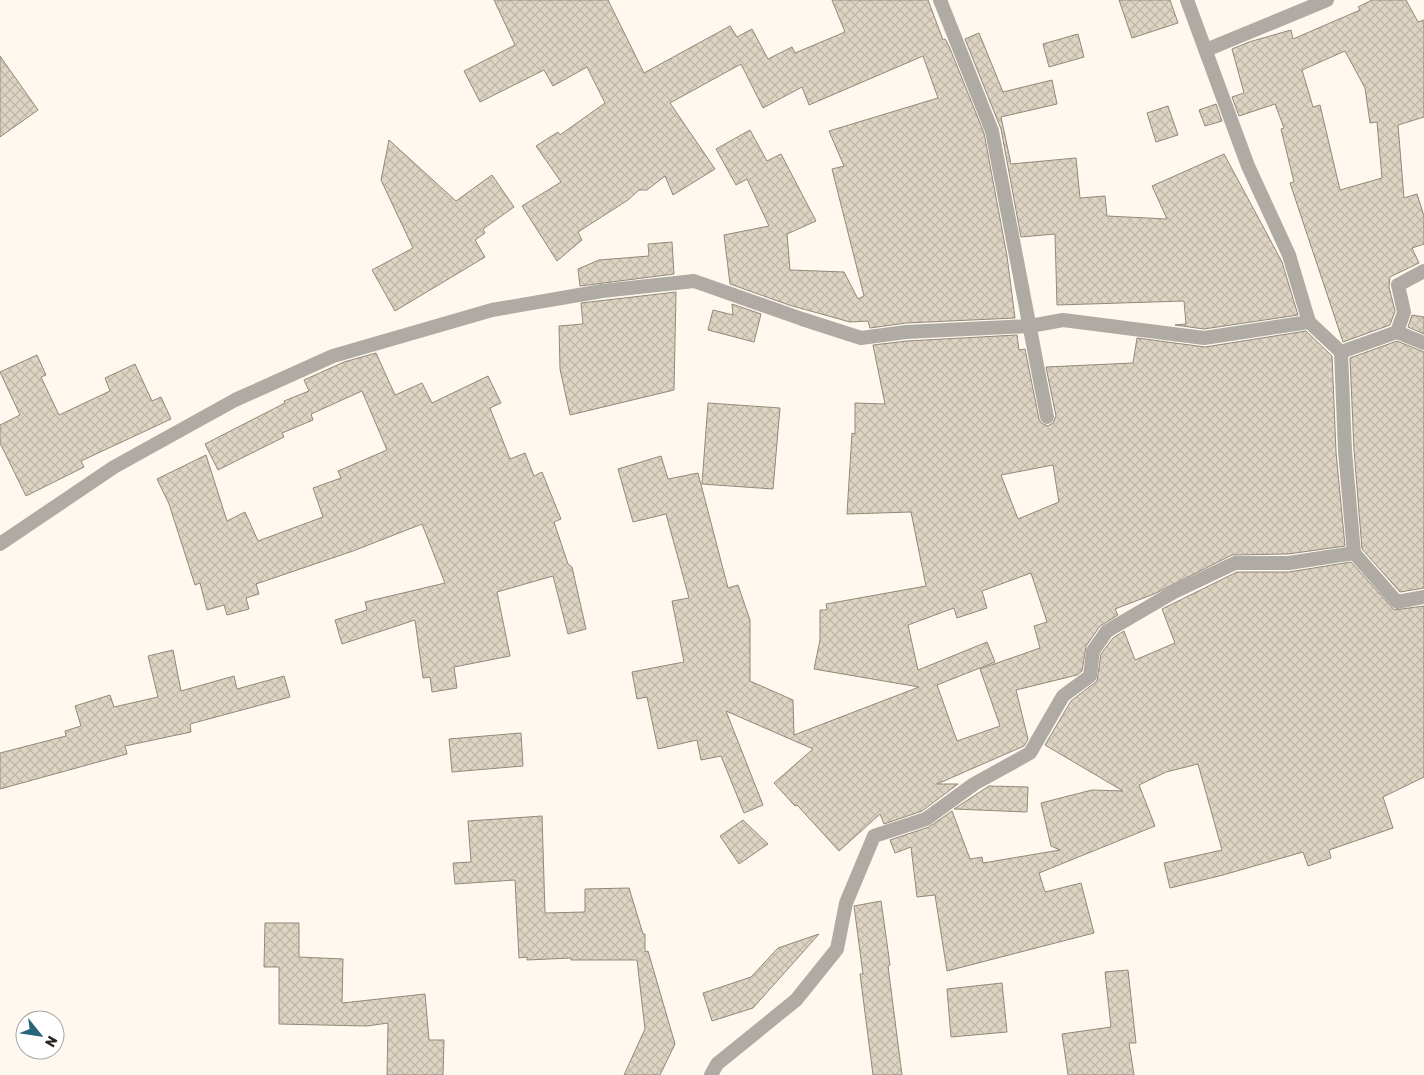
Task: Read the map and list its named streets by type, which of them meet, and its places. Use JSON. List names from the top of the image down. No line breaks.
{"north":"bottom right"}
